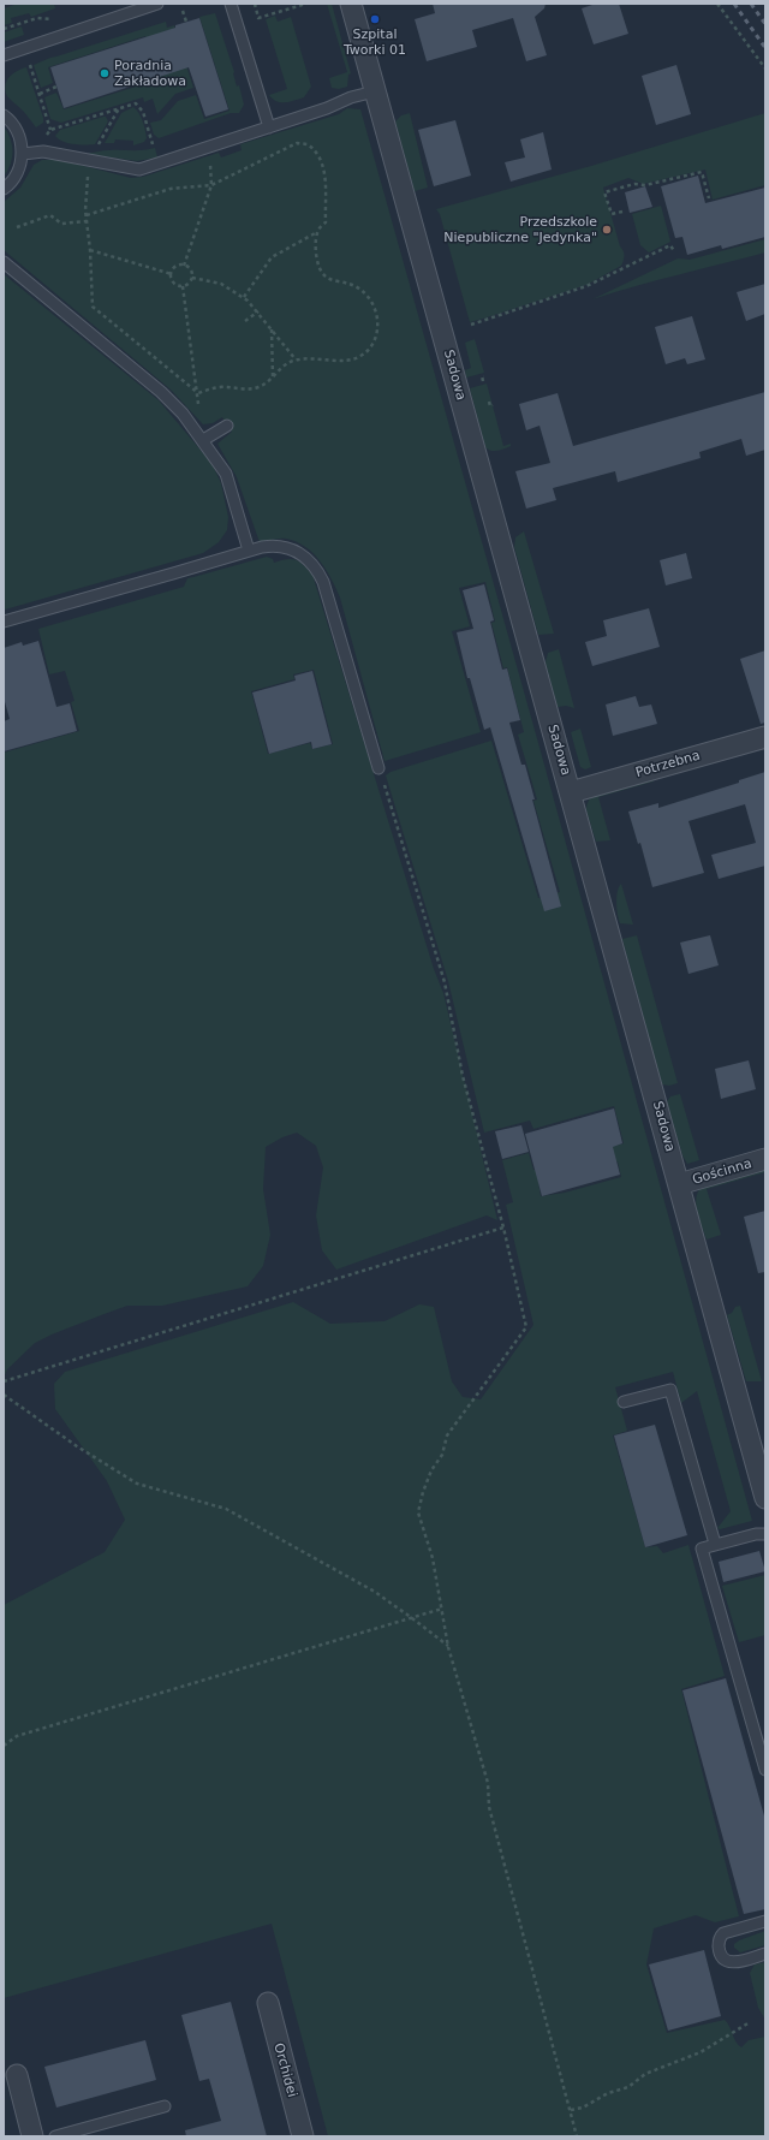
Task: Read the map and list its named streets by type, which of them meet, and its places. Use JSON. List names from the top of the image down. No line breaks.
{"streets":{"street":["Sadowa","Potrzebna","Gościnna","Orchidei"]},"crossings":[["Sadowa","Potrzebna"],["Sadowa","Gościnna"]],"places":["Szpital Tworki 01","Poradnia Zakładowa","Przedszkole Niepubliczne \"Jedynka\""]}
